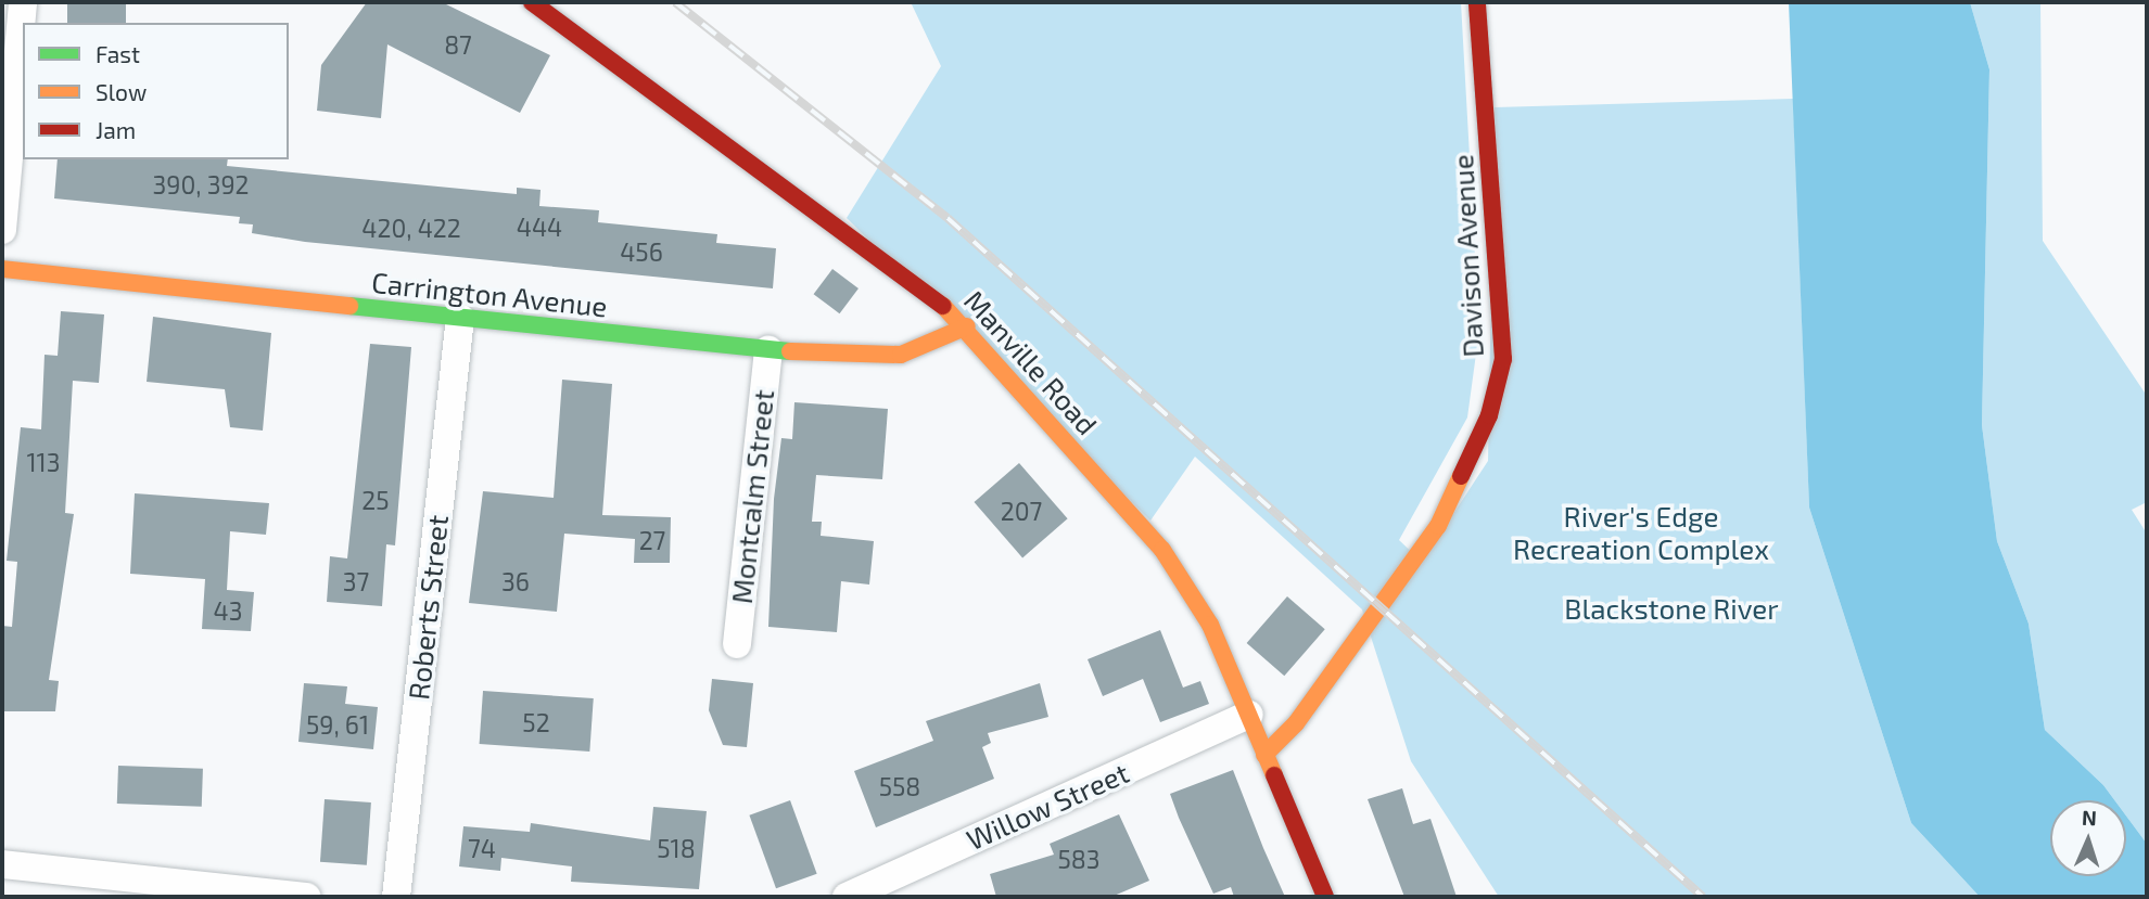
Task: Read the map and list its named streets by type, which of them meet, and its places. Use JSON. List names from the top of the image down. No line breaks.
{"streets":{"street":["Davison Avenue","Carrington Avenue","Manville Road","Montcalm Street","Roberts Street","Willow Street"]},"crossings":[["Davison Avenue","Manville Road"],["Carrington Avenue","Manville Road"],["Carrington Avenue","Montcalm Street"],["Carrington Avenue","Roberts Street"],["Manville Road","Willow Street"]],"parks":["River's Edge Recreation Complex","Blackstone River"],"house_numbers":["87","390, 392","444","420, 422","456","113","25","207","27","37","36","43","52","59, 61","558","74","518","583"],"legend":["Fast","Slow","Jam"],"north":"top"}
